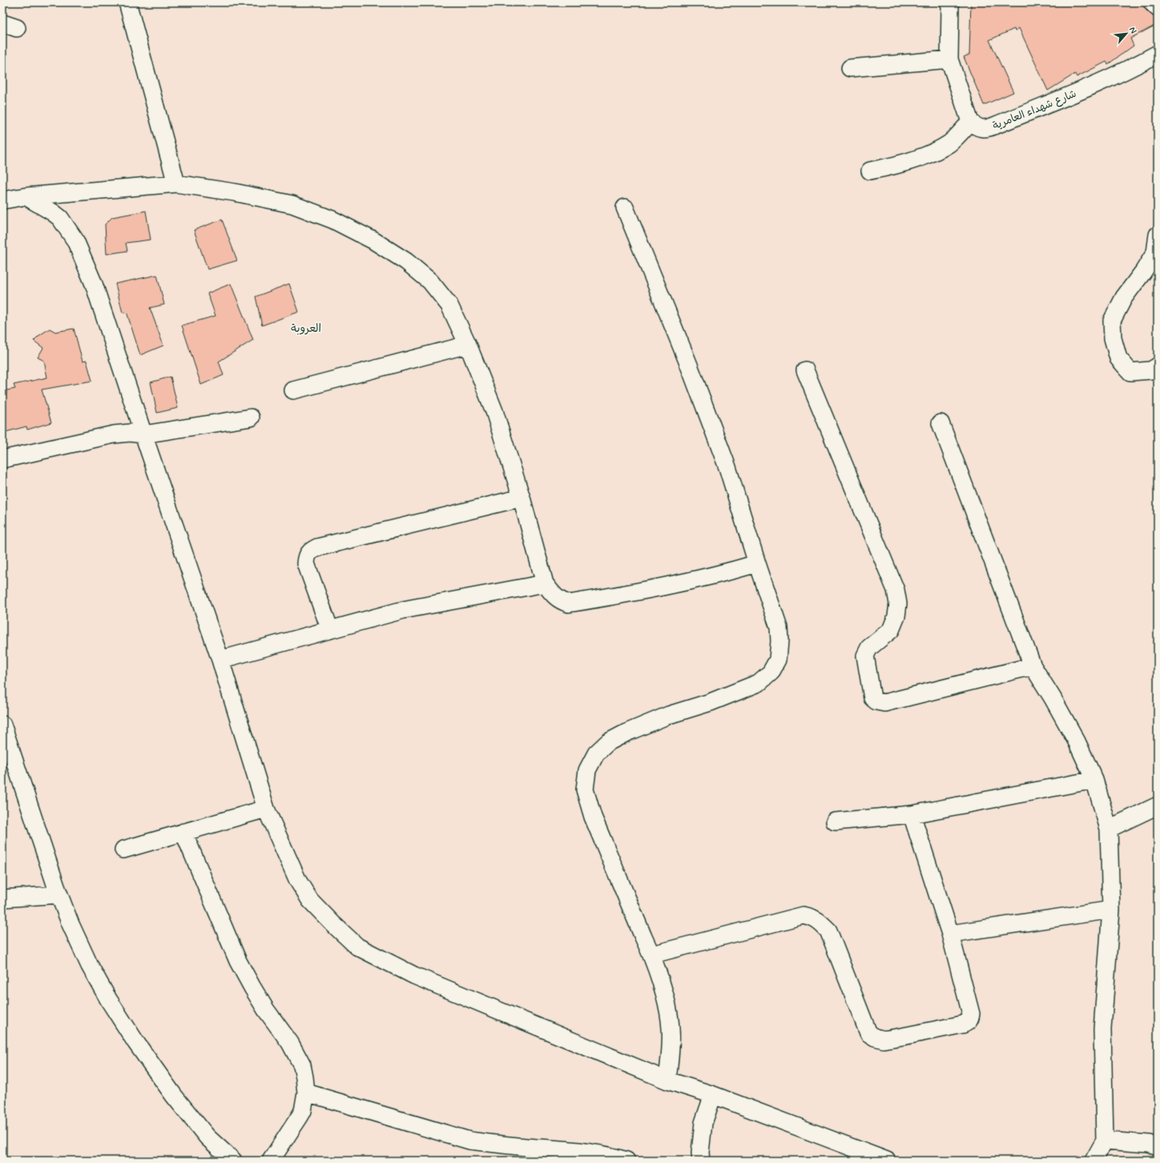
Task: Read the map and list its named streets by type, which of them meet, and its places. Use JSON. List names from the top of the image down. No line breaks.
{"streets":{"street":["شارع شهداء العامرية"]},"districts":["العروبة"],"north":"top right"}
